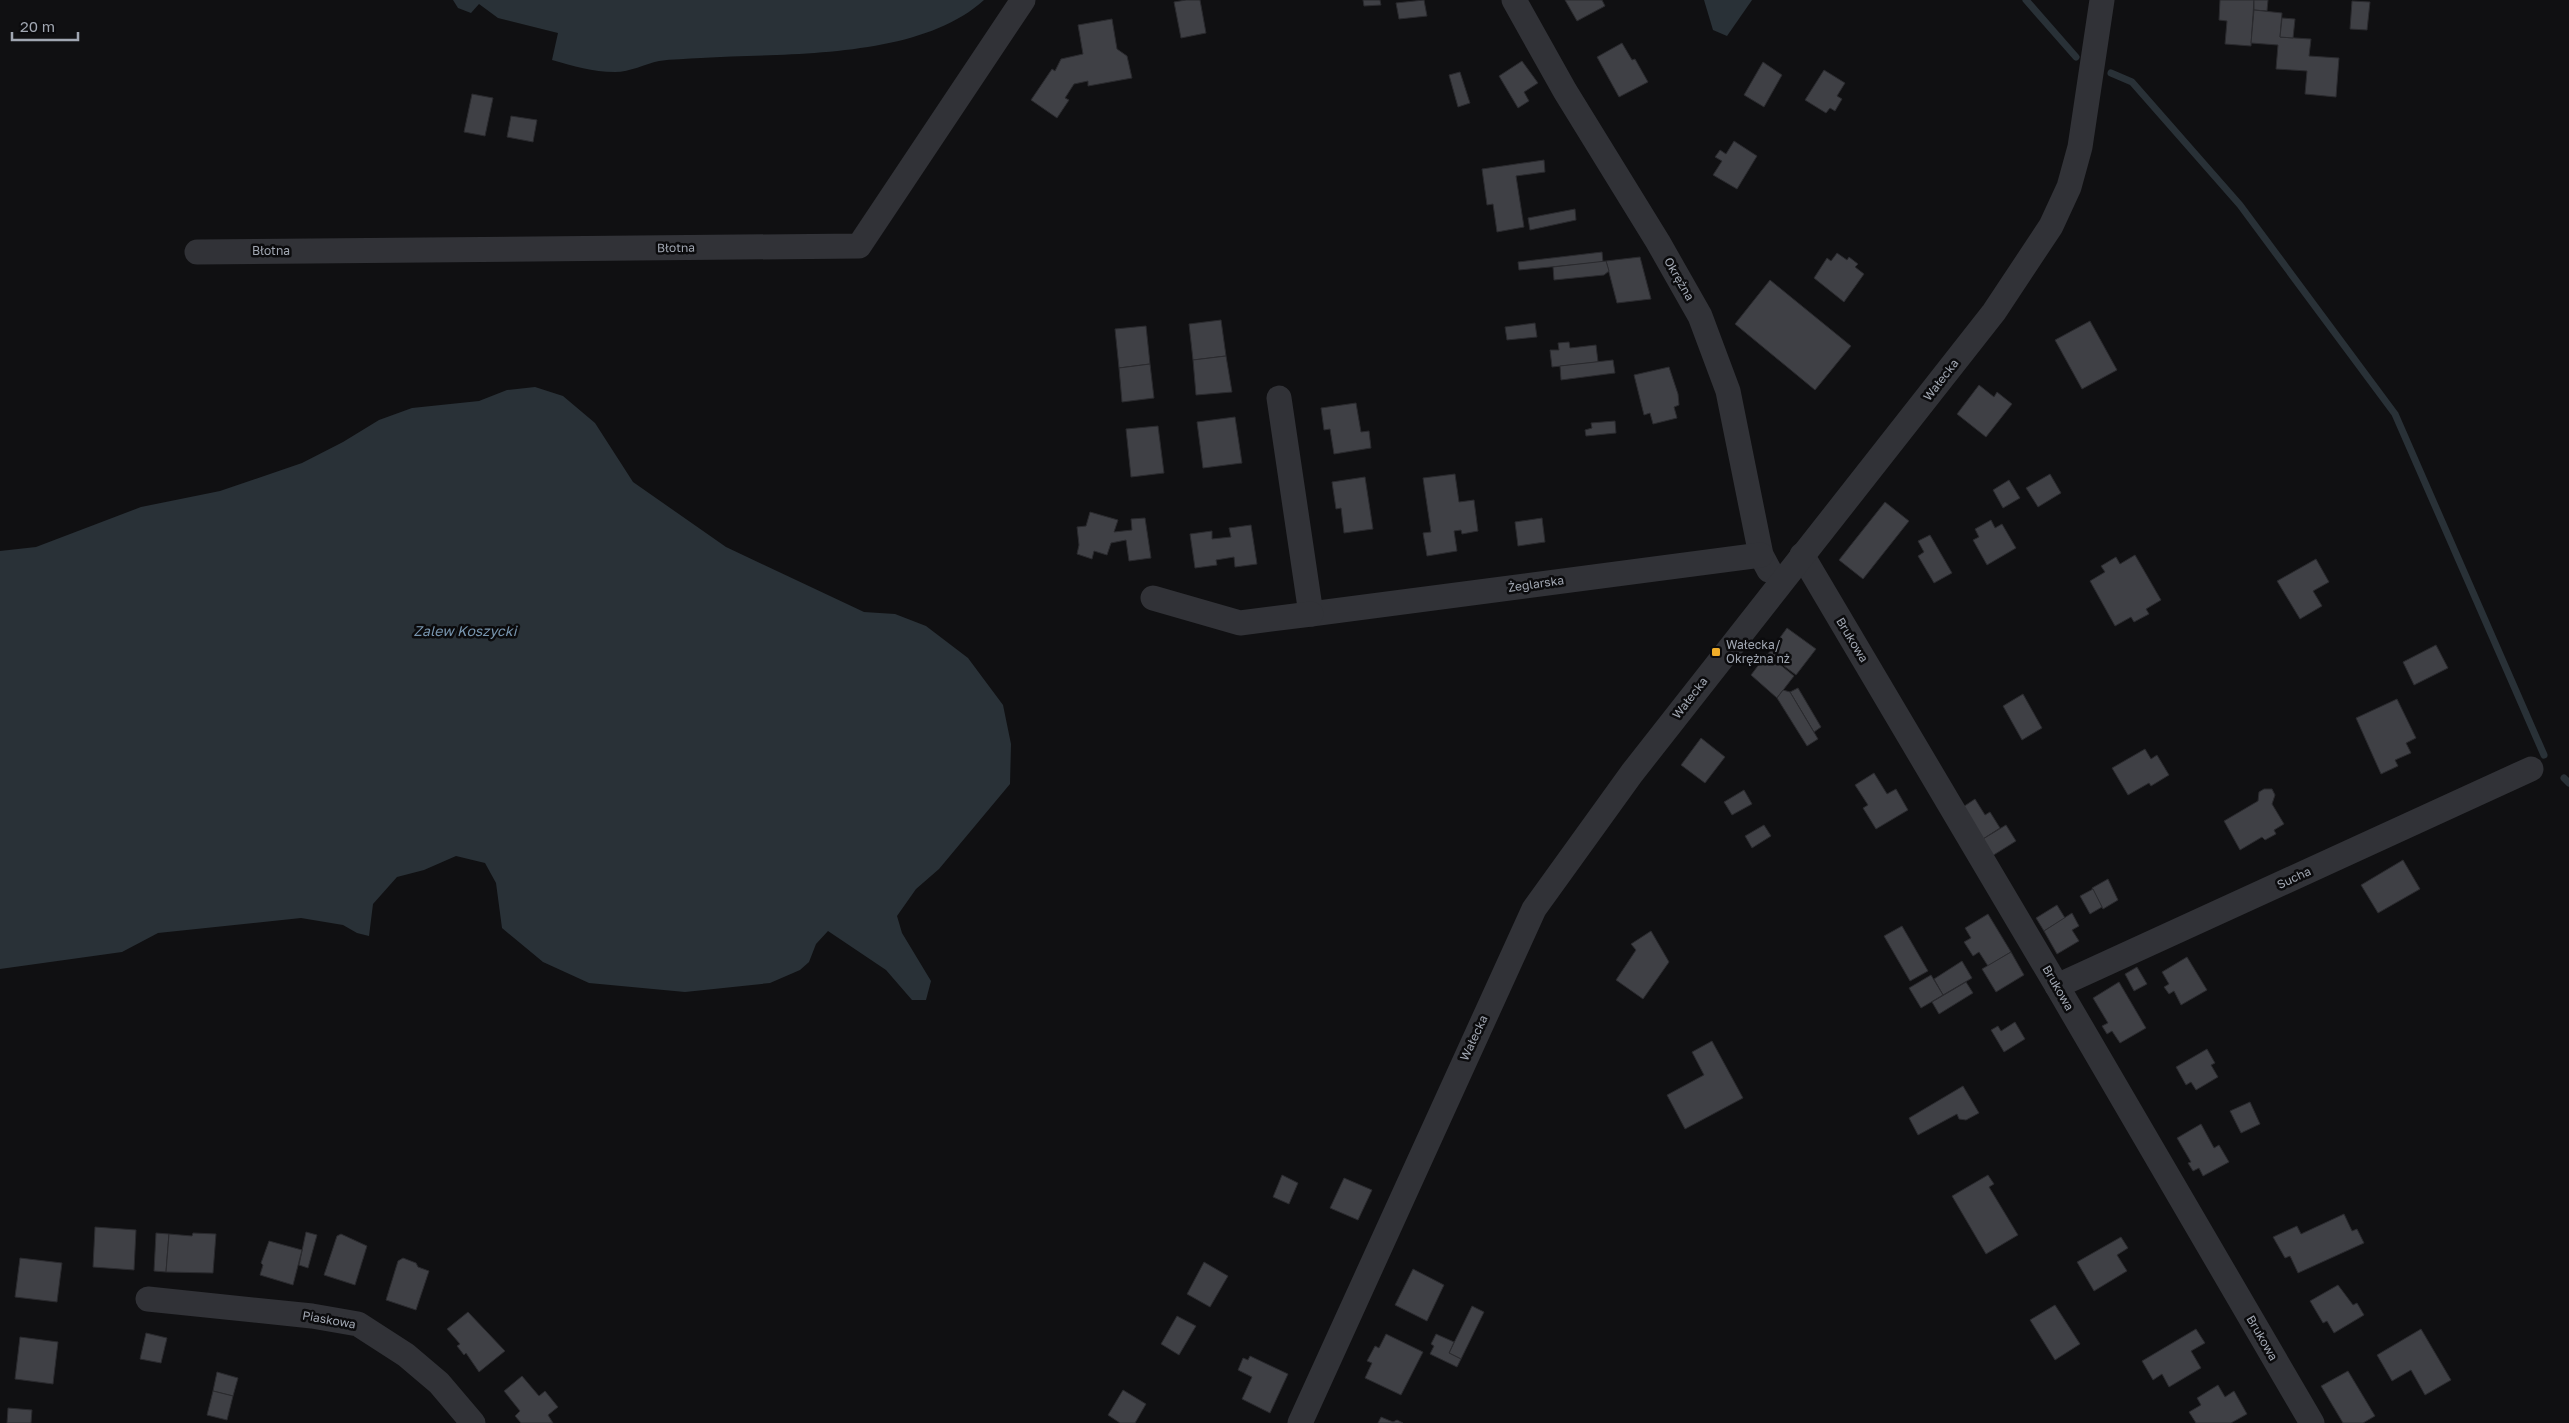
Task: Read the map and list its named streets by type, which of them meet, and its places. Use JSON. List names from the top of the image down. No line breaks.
{"streets":{"street":["Błotna","Okrężna","Wałecka","Żeglarska","Brukowa","Sucha","Piaskowa"]},"crossings":[["Okrężna","Wałecka"],["Okrężna","Żeglarska"],["Wałecka","Brukowa"],["Brukowa","Sucha"]],"water":["Zalew Koszycki"],"places":{"transit":["Wałecka/ Okrężna nż"]},"scale_bar":"20 m"}
